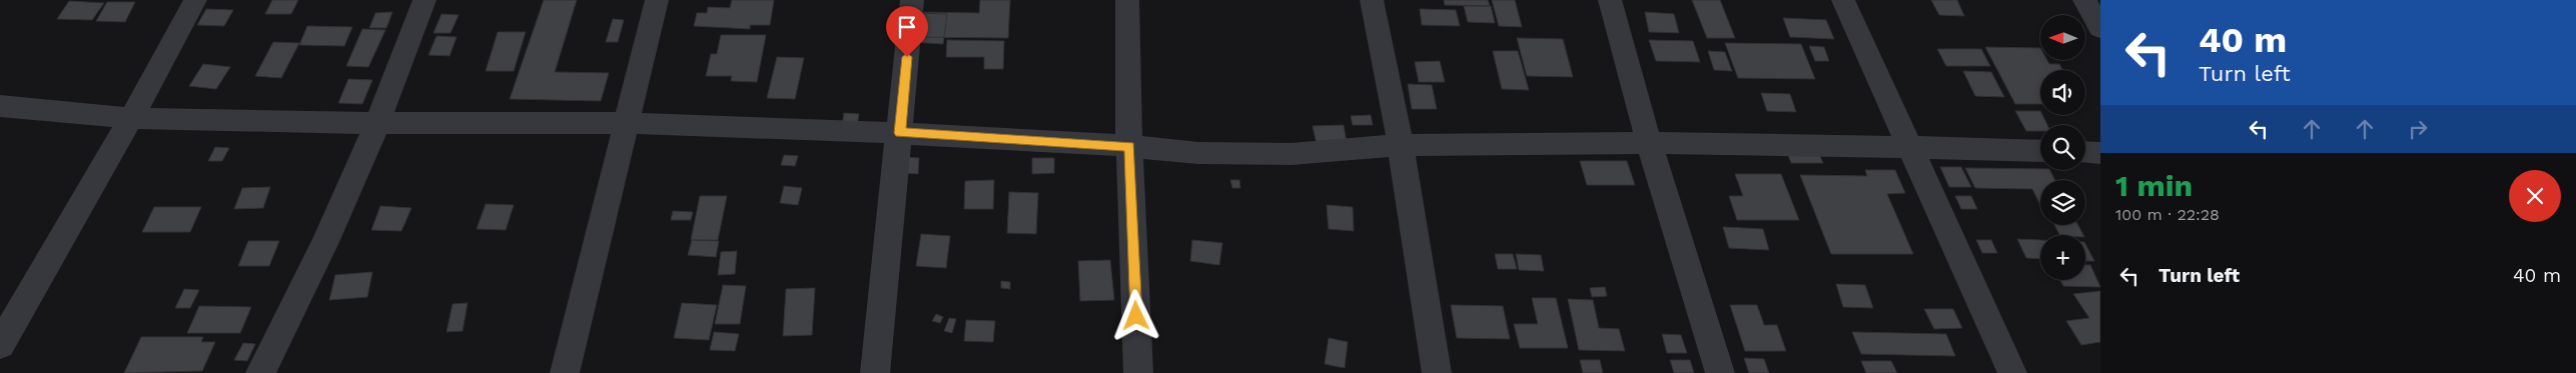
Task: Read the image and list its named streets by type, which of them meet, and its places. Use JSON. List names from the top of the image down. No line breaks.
{"north":"left","page":{"turn":["40 m","Turn left"],"map_buttons":"+","heading":["1 min","100 m · 22:28"],"list":[{"name":"Turn left","value":"40 m"}]}}
